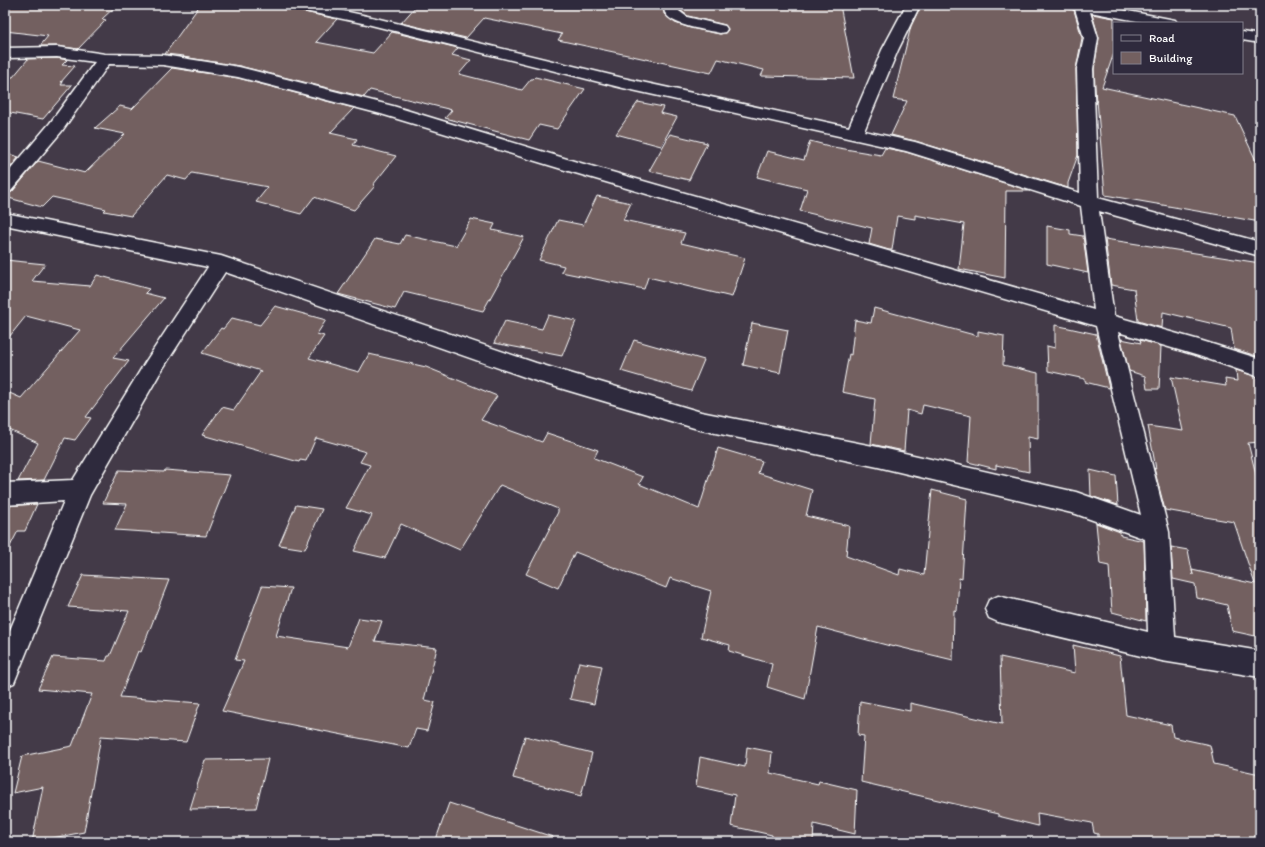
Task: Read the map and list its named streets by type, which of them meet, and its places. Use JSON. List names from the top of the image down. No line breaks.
{"legend":["Road","Building"]}
